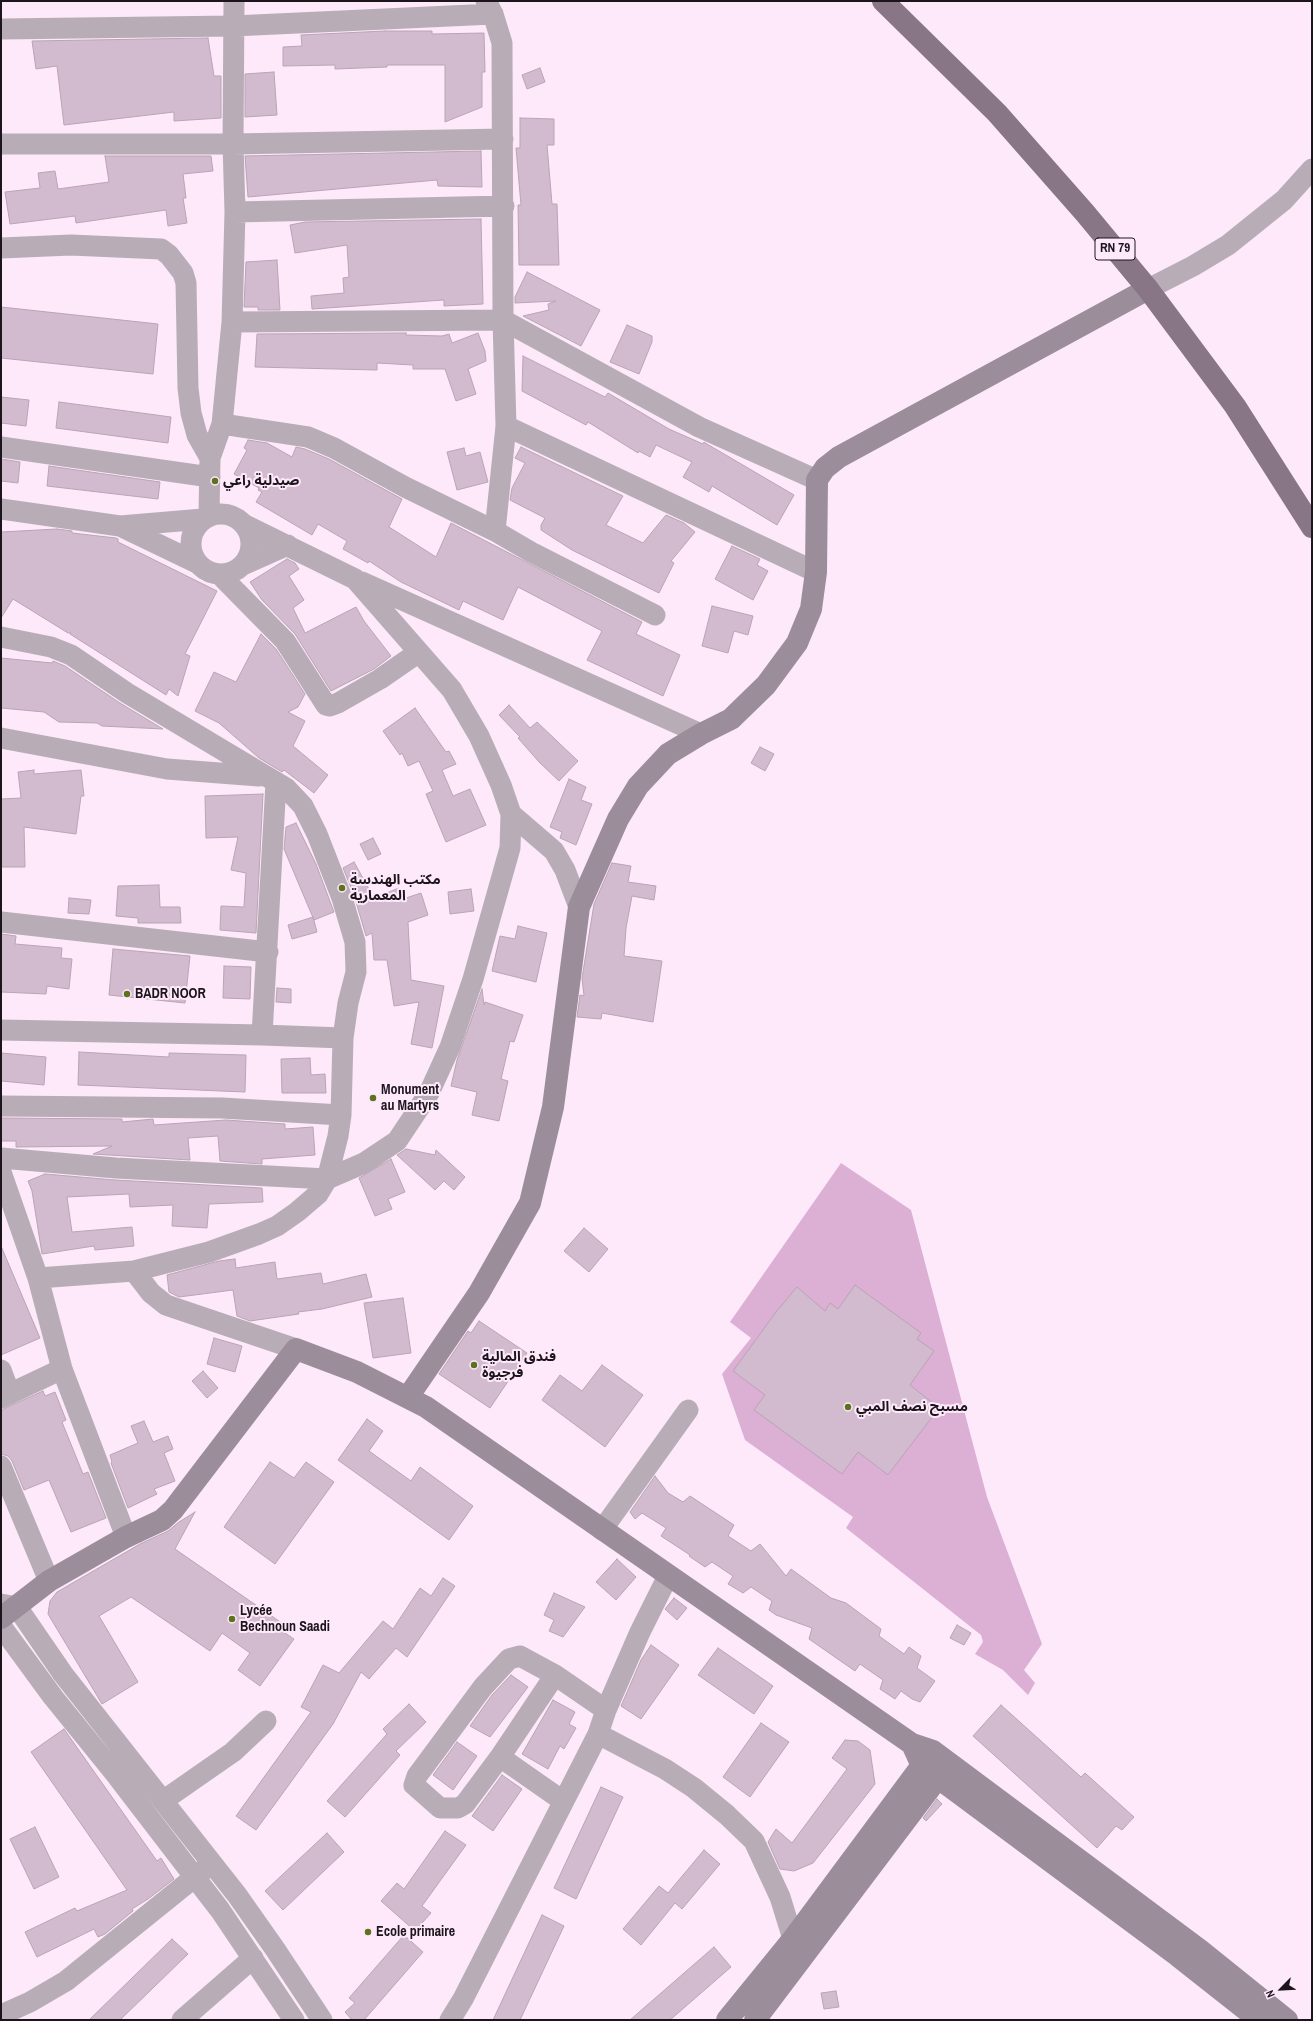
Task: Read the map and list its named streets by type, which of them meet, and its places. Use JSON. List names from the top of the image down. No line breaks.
{"streets":{"main road":["RN 79"]},"places":["صيدلية راعي","مكتب الهندسة المعمارية","BADR NOOR","Monument au Martyrs","فندق المالية فرجيوة","مسبح نصف المبي","Lycée Bechnoun Saadi","Ecole primaire"],"north":"bottom left"}
